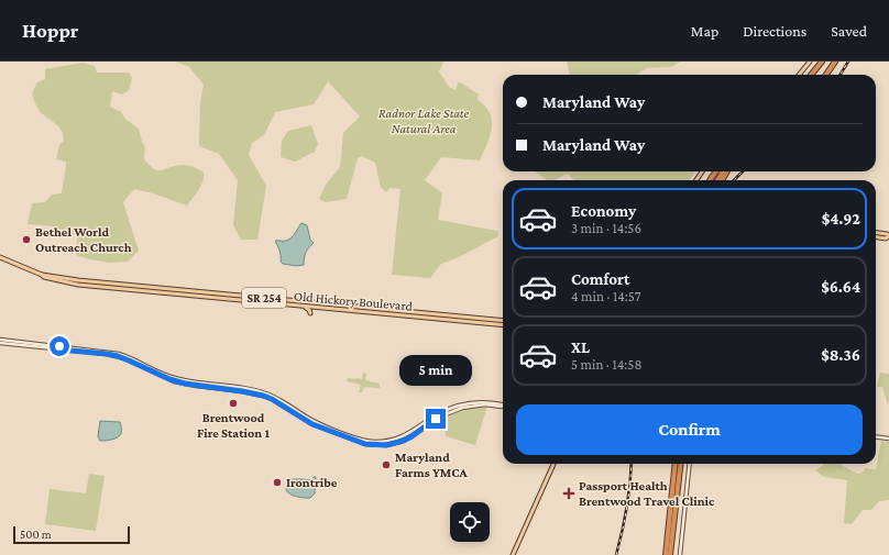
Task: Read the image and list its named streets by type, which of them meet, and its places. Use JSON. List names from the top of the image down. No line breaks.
{"streets":{"main road":["SR 254","Old Hickory Boulevard"]},"parks":["Radnor Lake State Natural Area"],"places":{"other":["Bethel World Outreach Church","Brentwood Fire Station 1","Maryland Farms YMCA","Irontribe"],"health":["Passport Health Brentwood Travel Clinic"]},"scale_bar":"500 m","page":{"header":"Hoppr","nav":["Map","Directions","Saved"],"banner":["Maryland Way","Maryland Way"],"list":[{"name":"Economy","note":"3 min · 14:56","value":"$4.92"},{"name":"Comfort","note":"4 min · 14:57","value":"$6.64"},{"name":"XL","note":"5 min · 14:58","value":"$8.36"}],"bubble":"5 min","buttons":"Confirm","scale":"500 m"}}
